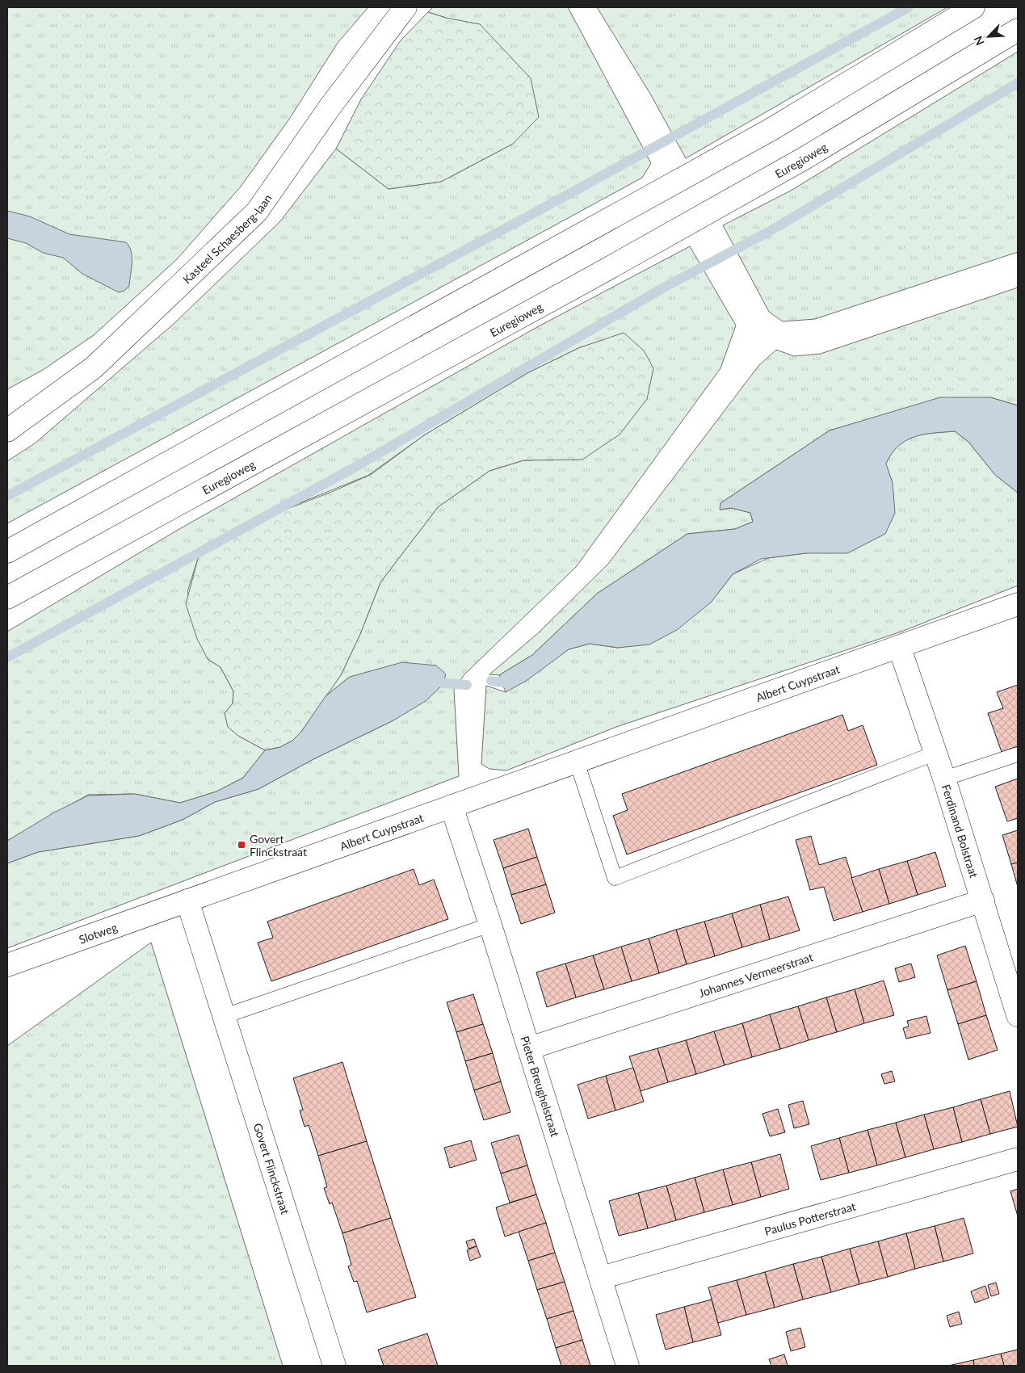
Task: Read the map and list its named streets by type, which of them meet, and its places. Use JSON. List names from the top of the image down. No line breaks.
{"streets":{"street":["Euregioweg","Kasteel Schaesberg-laan","Albert Cuypstraat","Ferdinand Bolstraat","Slotweg","Johannes Vermeerstraat","Pieter Breughelstraat","Govert Flinckstraat","Paulus Potterstraat"]},"crossings":[["Albert Cuypstraat","Ferdinand Bolstraat"],["Albert Cuypstraat","Slotweg"],["Albert Cuypstraat","Pieter Breughelstraat"],["Albert Cuypstraat","Govert Flinckstraat"],["Ferdinand Bolstraat","Johannes Vermeerstraat"],["Slotweg","Govert Flinckstraat"],["Johannes Vermeerstraat","Pieter Breughelstraat"],["Pieter Breughelstraat","Paulus Potterstraat"]],"places":{"transit":["Govert Flinckstraat"]},"north":"bottom left"}
